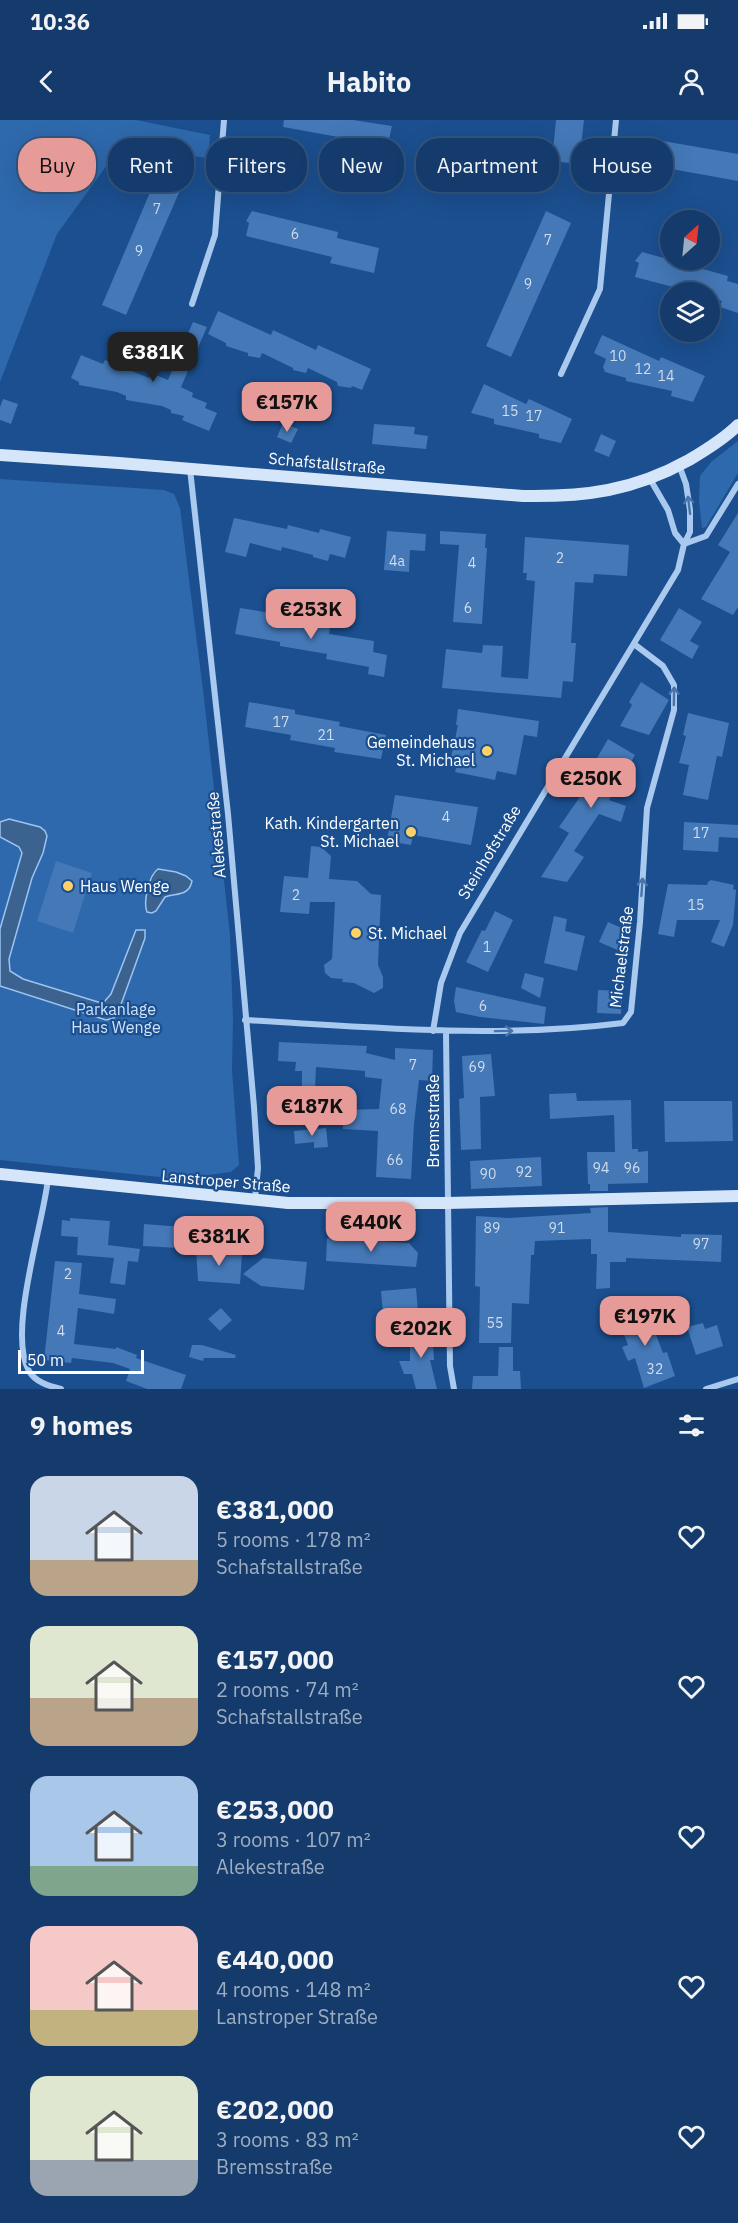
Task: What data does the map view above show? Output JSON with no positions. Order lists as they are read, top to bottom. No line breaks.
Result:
{"streets":{"street":["Schafstallstraße","Alekestraße","Steinhofstraße","Michaelstraße","Bremsstraße","Lanstroper Straße"]},"crossings":[["Schafstallstraße","Alekestraße"],["Alekestraße","Michaelstraße"],["Alekestraße","Lanstroper Straße"],["Steinhofstraße","Michaelstraße"],["Michaelstraße","Bremsstraße"],["Bremsstraße","Lanstroper Straße"]],"parks":["Parkanlage Haus Wenge"],"places":["Gemeindehaus St. Michael","Kath. Kindergarten St. Michael","Haus Wenge","St. Michael"],"house_numbers":["7","6","7","9","9","10","12","14","15","17","2","4a","4","6","17","21","4","17","2","15","1","6","7","69","68","66","94","96","92","90","89","91","97","2","55","4","32"],"scale_bar":"50 m","north":"top right","page":{"status":"10:36","header":"Habito","chip":["Buy","Rent","Filters","New","Apartment","House"],"price":["€381K","€157K","€253K","€250K","€187K","€440K","€381K","€197K","€202K"],"scale":"50 m","heading":"9 homes","list":[{"name":"€381,000","note":"5 rooms · 178 m² · Schafstallstraße"},{"name":"€157,000","note":"2 rooms · 74 m² · Schafstallstraße"},{"name":"€253,000","note":"3 rooms · 107 m² · Alekestraße"},{"name":"€440,000","note":"4 rooms · 148 m² · Lanstroper Straße"},{"name":"€202,000","note":"3 rooms · 83 m² · Bremsstraße"}]}}
